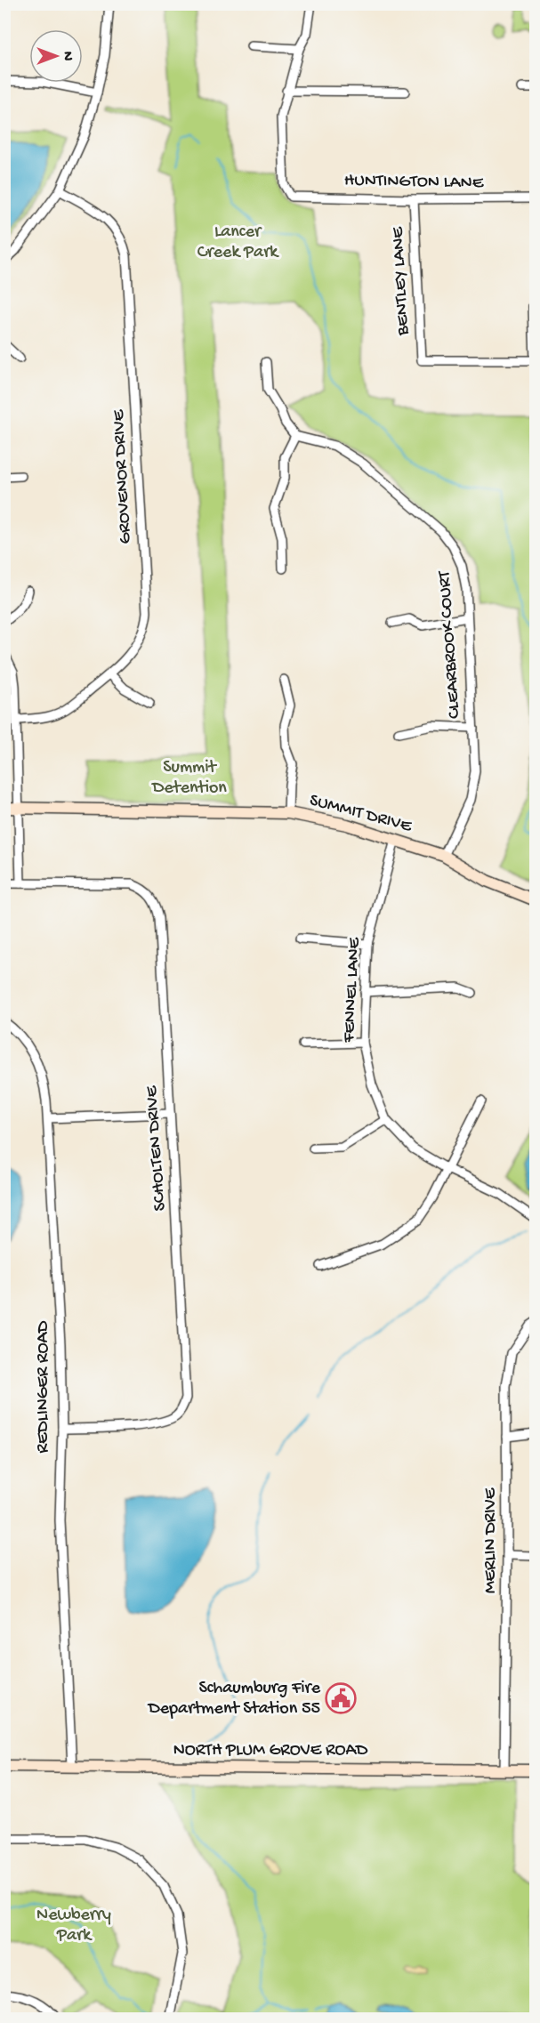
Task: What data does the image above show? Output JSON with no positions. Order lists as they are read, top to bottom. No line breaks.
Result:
{"streets":{"street":["HUNTINGTON LANE","BENTLEY LANE","GROVENOR DRIVE","CLEARBROOK COURT","SUMMIT DRIVE","FENNEL LANE","SCHOLTEN DRIVE","REDLINGER ROAD","MERLIN DRIVE","NORTH PLUM GROVE ROAD"]},"crossings":[["HUNTINGTON LANE","BENTLEY LANE"],["CLEARBROOK COURT","SUMMIT DRIVE"],["SUMMIT DRIVE","FENNEL LANE"],["SCHOLTEN DRIVE","REDLINGER ROAD"],["REDLINGER ROAD","NORTH PLUM GROVE ROAD"],["MERLIN DRIVE","NORTH PLUM GROVE ROAD"]],"parks":["Lancer Creek Park","Summit Detention","Newberry Park"],"places":{"public building":["Schaumburg Fire Department Station 55"]},"north":"right"}
